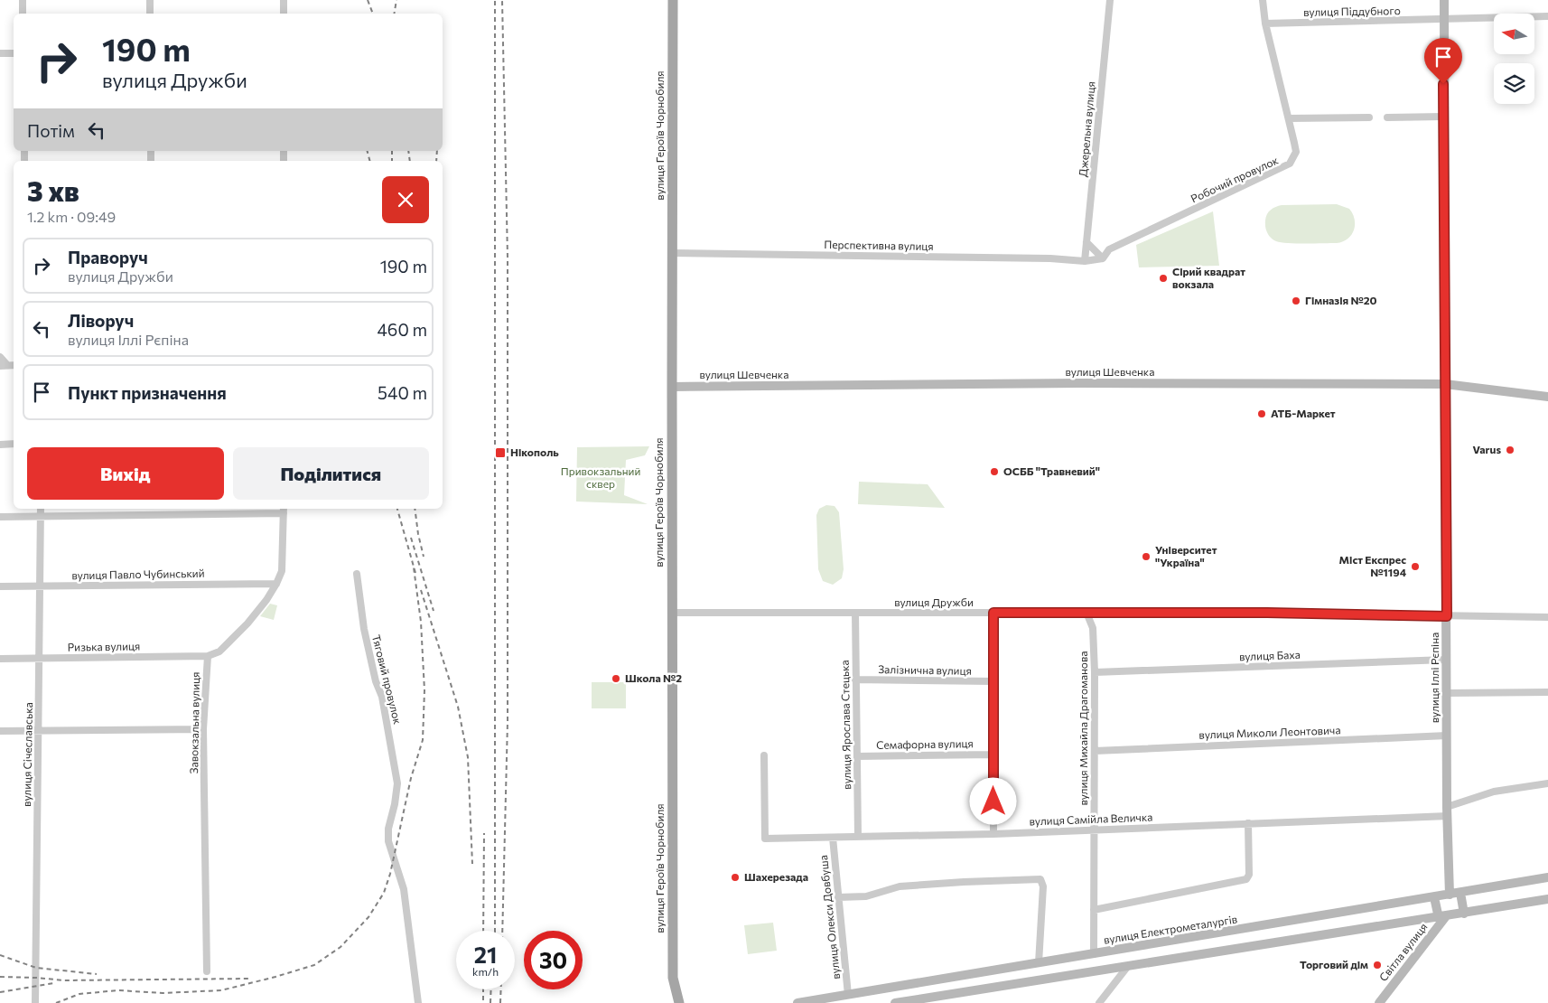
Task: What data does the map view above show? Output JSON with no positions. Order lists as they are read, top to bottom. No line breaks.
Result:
{"streets":{"main road":["вулиця Героїв Чорнобиля"],"street":["вулиця Піддубного","Джерельна вулиця","Робочий провулок","Перспективна вулиця","вулиця Шевченка","вулиця Павло Чубинський","вулиця Дружби","Ризька вулиця","вулиця Баха","Залізнична вулиця","вулиця Іллі Рєпіна","Тяговий провулок","Завокзальна вулиця","вулиця Ярослава Стецька","вулиця Михайла Драгоманова","вулиця Миколи Леонтовича","Семафорна вулиця","вулиця Січеславська","вулиця Самійла Величка","вулиця Олекси Довбуша","вулиця Електрометалургів","Світла вулиця"]},"crossings":[["вулиця Піддубного","Робочий провулок"],["вулиця Піддубного","вулиця Іллі Рєпіна"],["Джерельна вулиця","Перспективна вулиця"],["вулиця Героїв Чорнобиля","Перспективна вулиця"],["вулиця Героїв Чорнобиля","вулиця Шевченка"],["вулиця Героїв Чорнобиля","вулиця Дружби"],["вулиця Шевченка","вулиця Іллі Рєпіна"],["вулиця Павло Чубинський","вулиця Січеславська"],["вулиця Дружби","вулиця Іллі Рєпіна"],["вулиця Дружби","вулиця Ярослава Стецька"],["вулиця Дружби","вулиця Михайла Драгоманова"],["Ризька вулиця","Завокзальна вулиця"],["Ризька вулиця","вулиця Січеславська"],["вулиця Баха","вулиця Іллі Рєпіна"],["вулиця Баха","вулиця Михайла Драгоманова"],["Залізнична вулиця","вулиця Ярослава Стецька"],["вулиця Іллі Рєпіна","вулиця Миколи Леонтовича"],["вулиця Іллі Рєпіна","вулиця Самійла Величка"],["вулиця Іллі Рєпіна","вулиця Електрометалургів"],["вулиця Ярослава Стецька","Семафорна вулиця"],["вулиця Ярослава Стецька","вулиця Самійла Величка"],["вулиця Михайла Драгоманова","вулиця Миколи Леонтовича"],["вулиця Михайла Драгоманова","вулиця Самійла Величка"],["вулиця Михайла Драгоманова","вулиця Електрометалургів"],["вулиця Самійла Величка","вулиця Олекси Довбуша"],["вулиця Олекси Довбуша","вулиця Електрометалургів"]],"parks":["Привокзальний сквер"],"places":{"other":["Сірий квадрат вокзала","Гімназія №20","АТБ-Маркет","Varus","ОСББ \"Травневий\"","Університет \"Україна\"","Міст Експрес №1194","Школа №2","Шахерезада","Торговий дім"],"transit":["Нікополь"]},"north":"left","page":{"turn":["190 m","вулиця Дружби"],"then":"Потім","heading":["3 хв","1.2 km · 09:49"],"list":[{"name":"Праворуч","note":"вулиця Дружби","value":"190 m"},{"name":"Ліворуч","note":"вулиця Іллі Рєпіна","value":"460 m"},{"name":"Пункт призначення","value":"540 m"}],"buttons":["Вихід","Поділитися"],"speed":"21 km/h","limit":"30"}}
